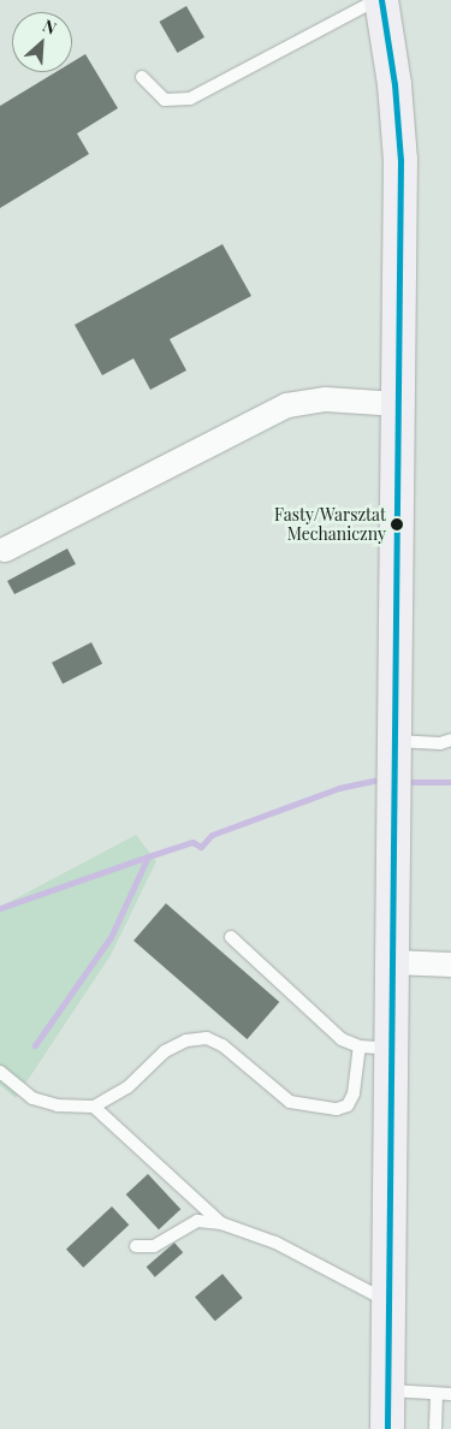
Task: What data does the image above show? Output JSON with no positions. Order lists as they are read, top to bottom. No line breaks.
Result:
{"places":["Fasty/Warsztat Mechaniczny"],"north":"top right"}
